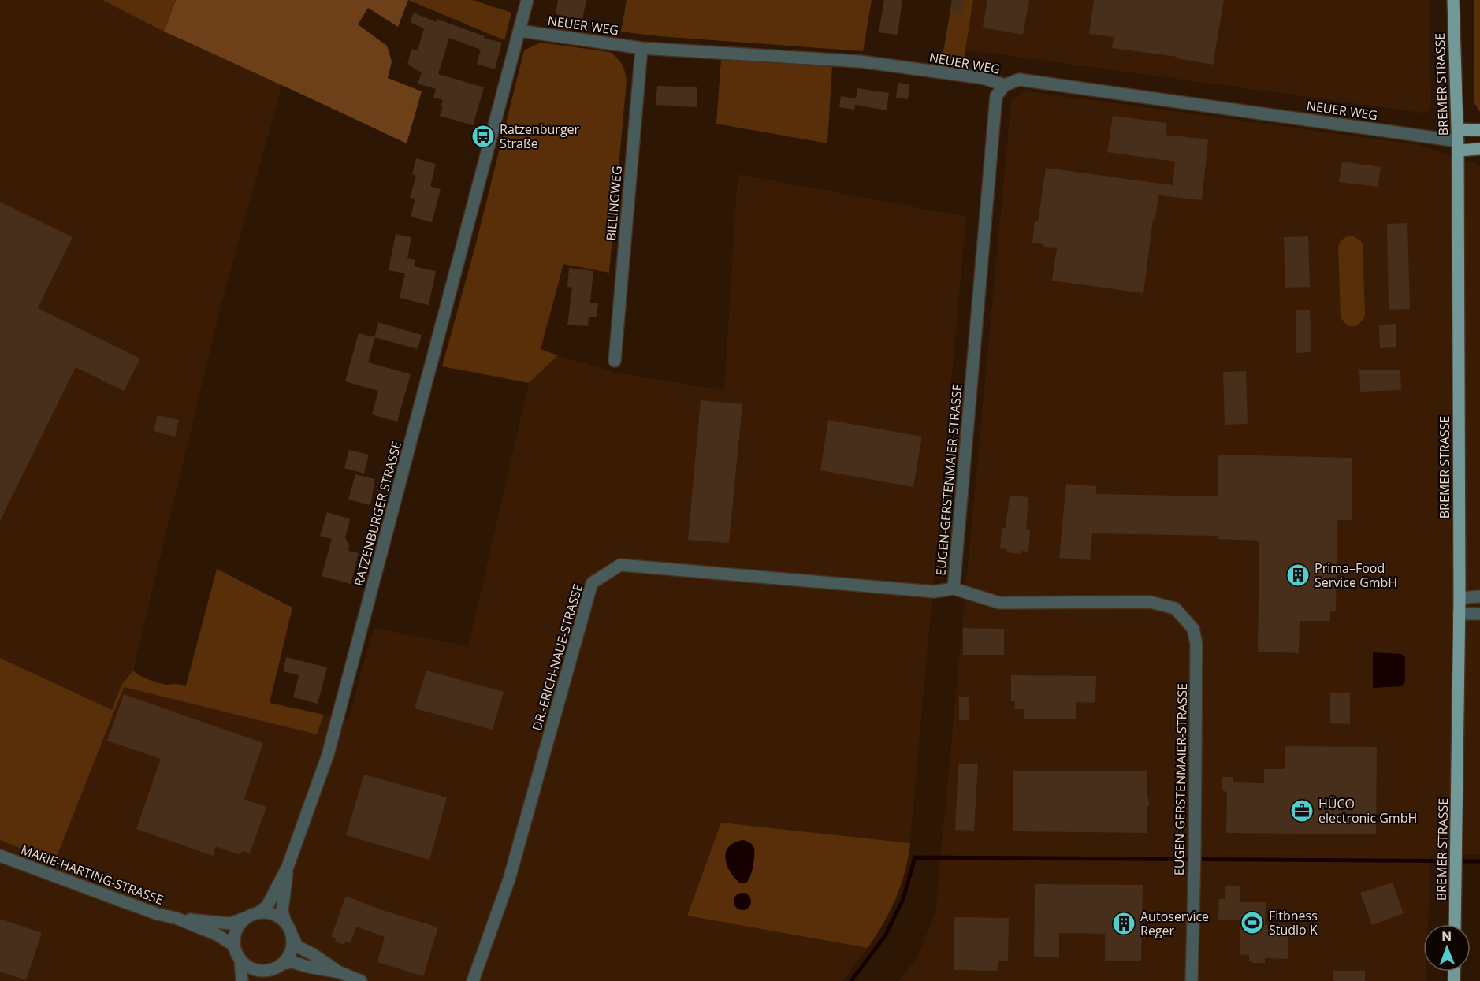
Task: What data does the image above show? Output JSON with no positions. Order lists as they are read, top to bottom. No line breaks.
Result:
{"streets":{"main road":["BREMER STRASSE"],"street":["NEUER WEG","BIELINGWEG","EUGEN-GERSTENMAIER-STRASSE","RATZENBURGER STRASSE","DR.-ERICH-NAUE-STRASSE","MARIE-HARTING-STRASSE"]},"crossings":[["NEUER WEG","BREMER STRASSE"],["NEUER WEG","BIELINGWEG"],["NEUER WEG","EUGEN-GERSTENMAIER-STRASSE"],["NEUER WEG","RATZENBURGER STRASSE"],["EUGEN-GERSTENMAIER-STRASSE","DR.-ERICH-NAUE-STRASSE"]],"places":{"bus stop":["Ratzenburger Straße"],"building":["Prima–Food Service GmbH","Autoservice Reger"],"office":["HÜCO electronic GmbH"],"sports":["Fitbness Studio K"]},"north":"top"}
